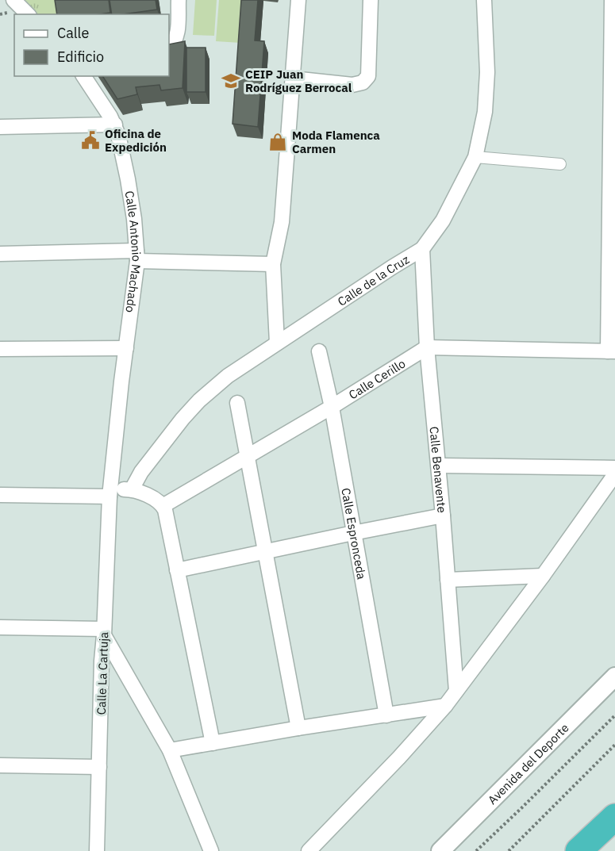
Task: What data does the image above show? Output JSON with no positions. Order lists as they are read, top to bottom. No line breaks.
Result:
{"streets":{"street":["Calle Antonio Machado","Calle de la Cruz","Calle Cerillo","Calle Benavente","Calle Espronceda","Calle La Cartuja","Avenida del Deporte"]},"crossings":[["Calle Antonio Machado","Calle La Cartuja"],["Calle de la Cruz","Calle Benavente"],["Calle Cerillo","Calle Benavente"],["Calle Cerillo","Calle Espronceda"]],"places":{"school or university":["CEIP Juan Rodríguez Berrocal"],"public building":["Oficina de Expedición"],"shop":["Moda Flamenca Carmen"]},"legend":["Calle","Edificio"]}
